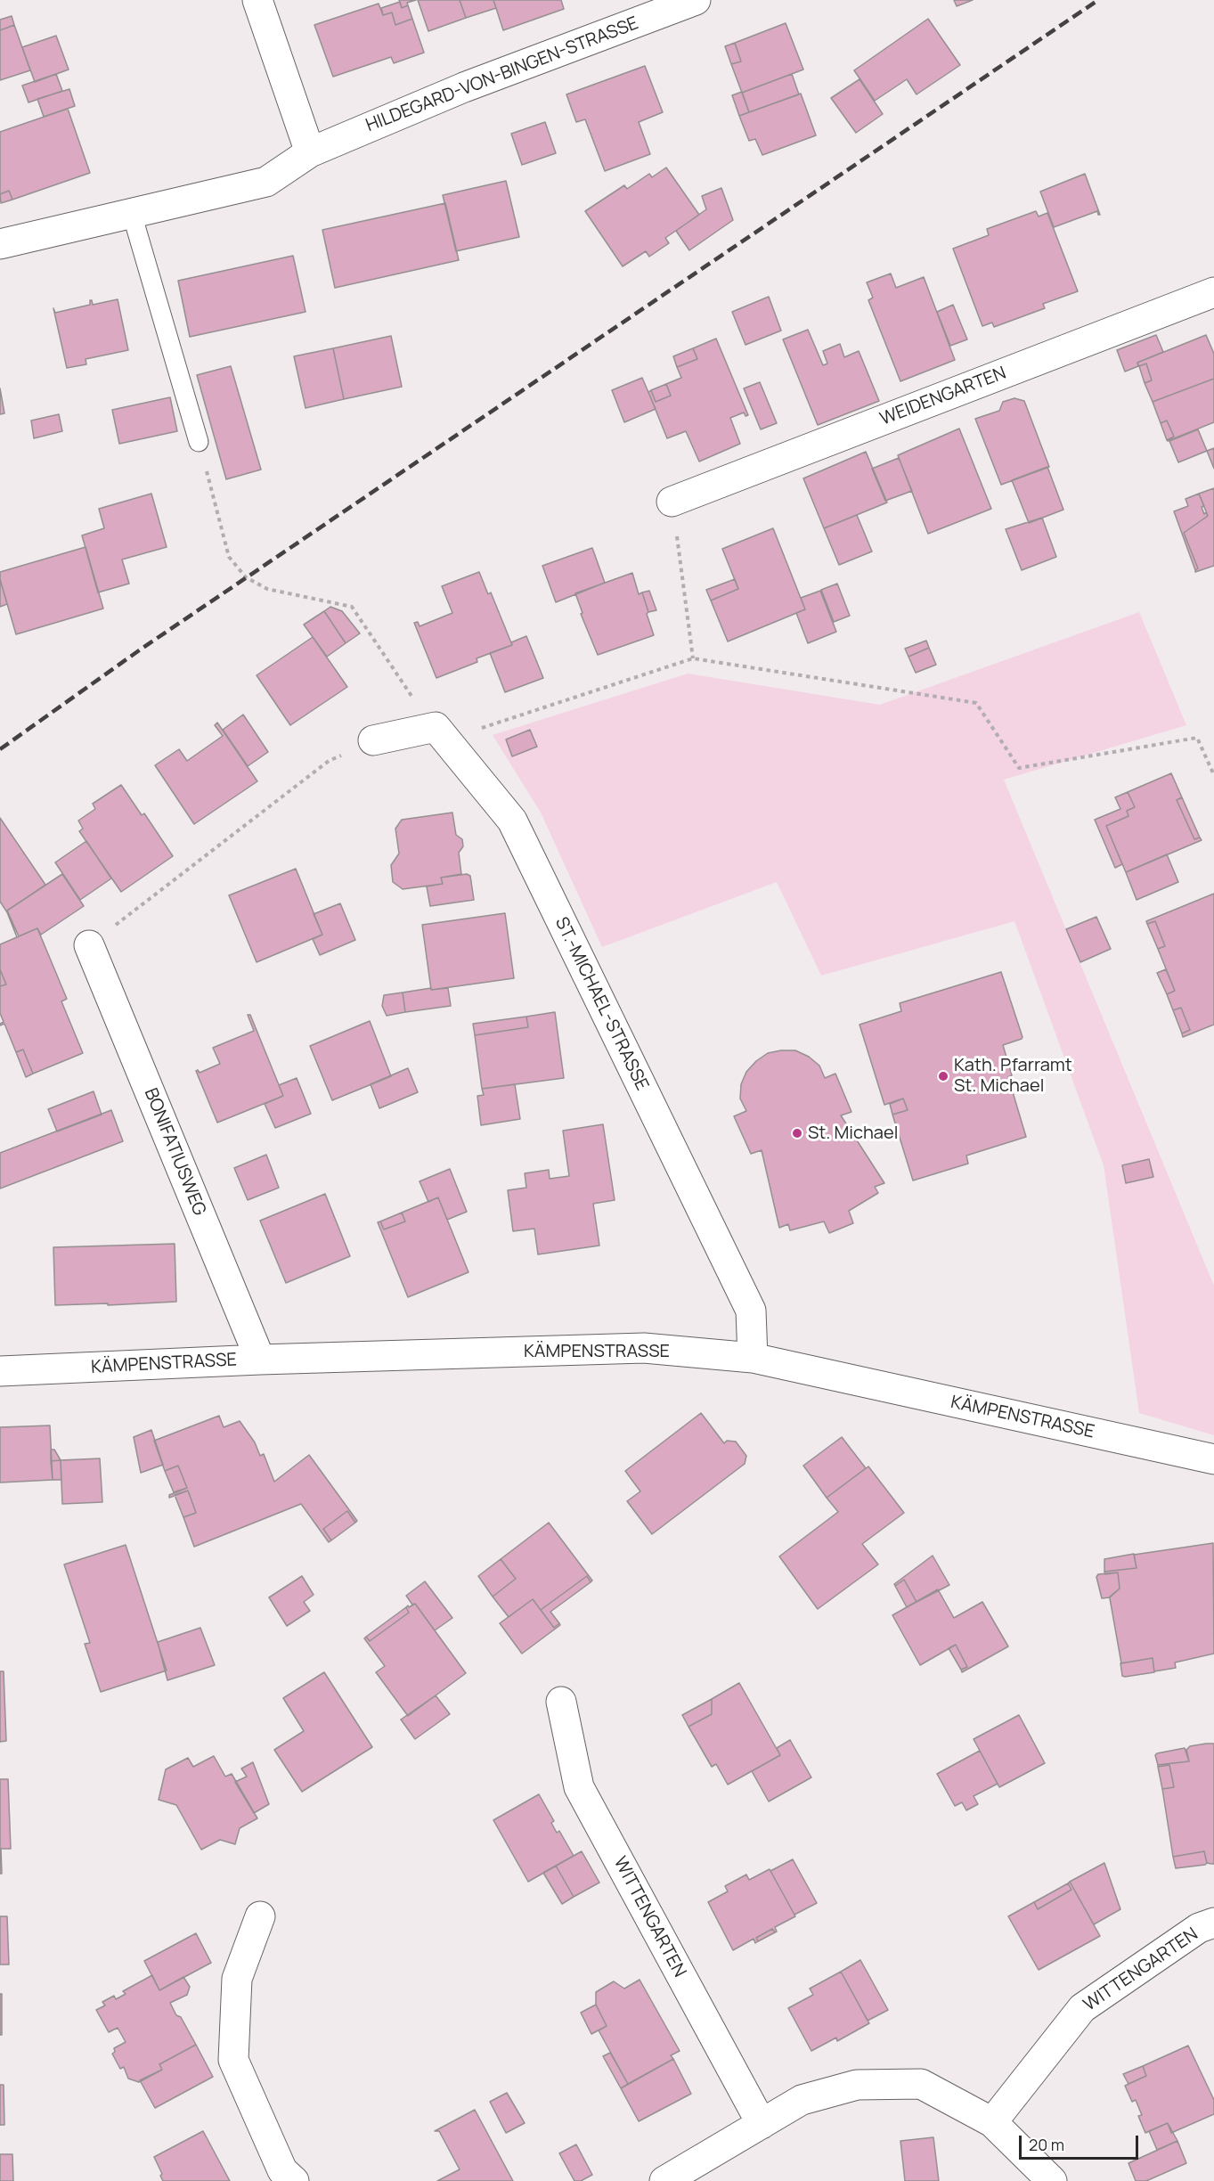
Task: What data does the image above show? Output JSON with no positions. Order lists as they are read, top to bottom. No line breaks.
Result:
{"streets":{"street":["HILDEGARD-VON-BINGEN-STRASSE","WEIDENGARTEN","ST.-MICHAEL-STRASSE","BONIFATIUSWEG","KÄMPENSTRASSE","WITTENGARTEN"]},"crossings":[["ST.-MICHAEL-STRASSE","KÄMPENSTRASSE"],["BONIFATIUSWEG","KÄMPENSTRASSE"]],"places":["Kath. Pfarramt St. Michael","St. Michael"],"scale_bar":"20 m"}
